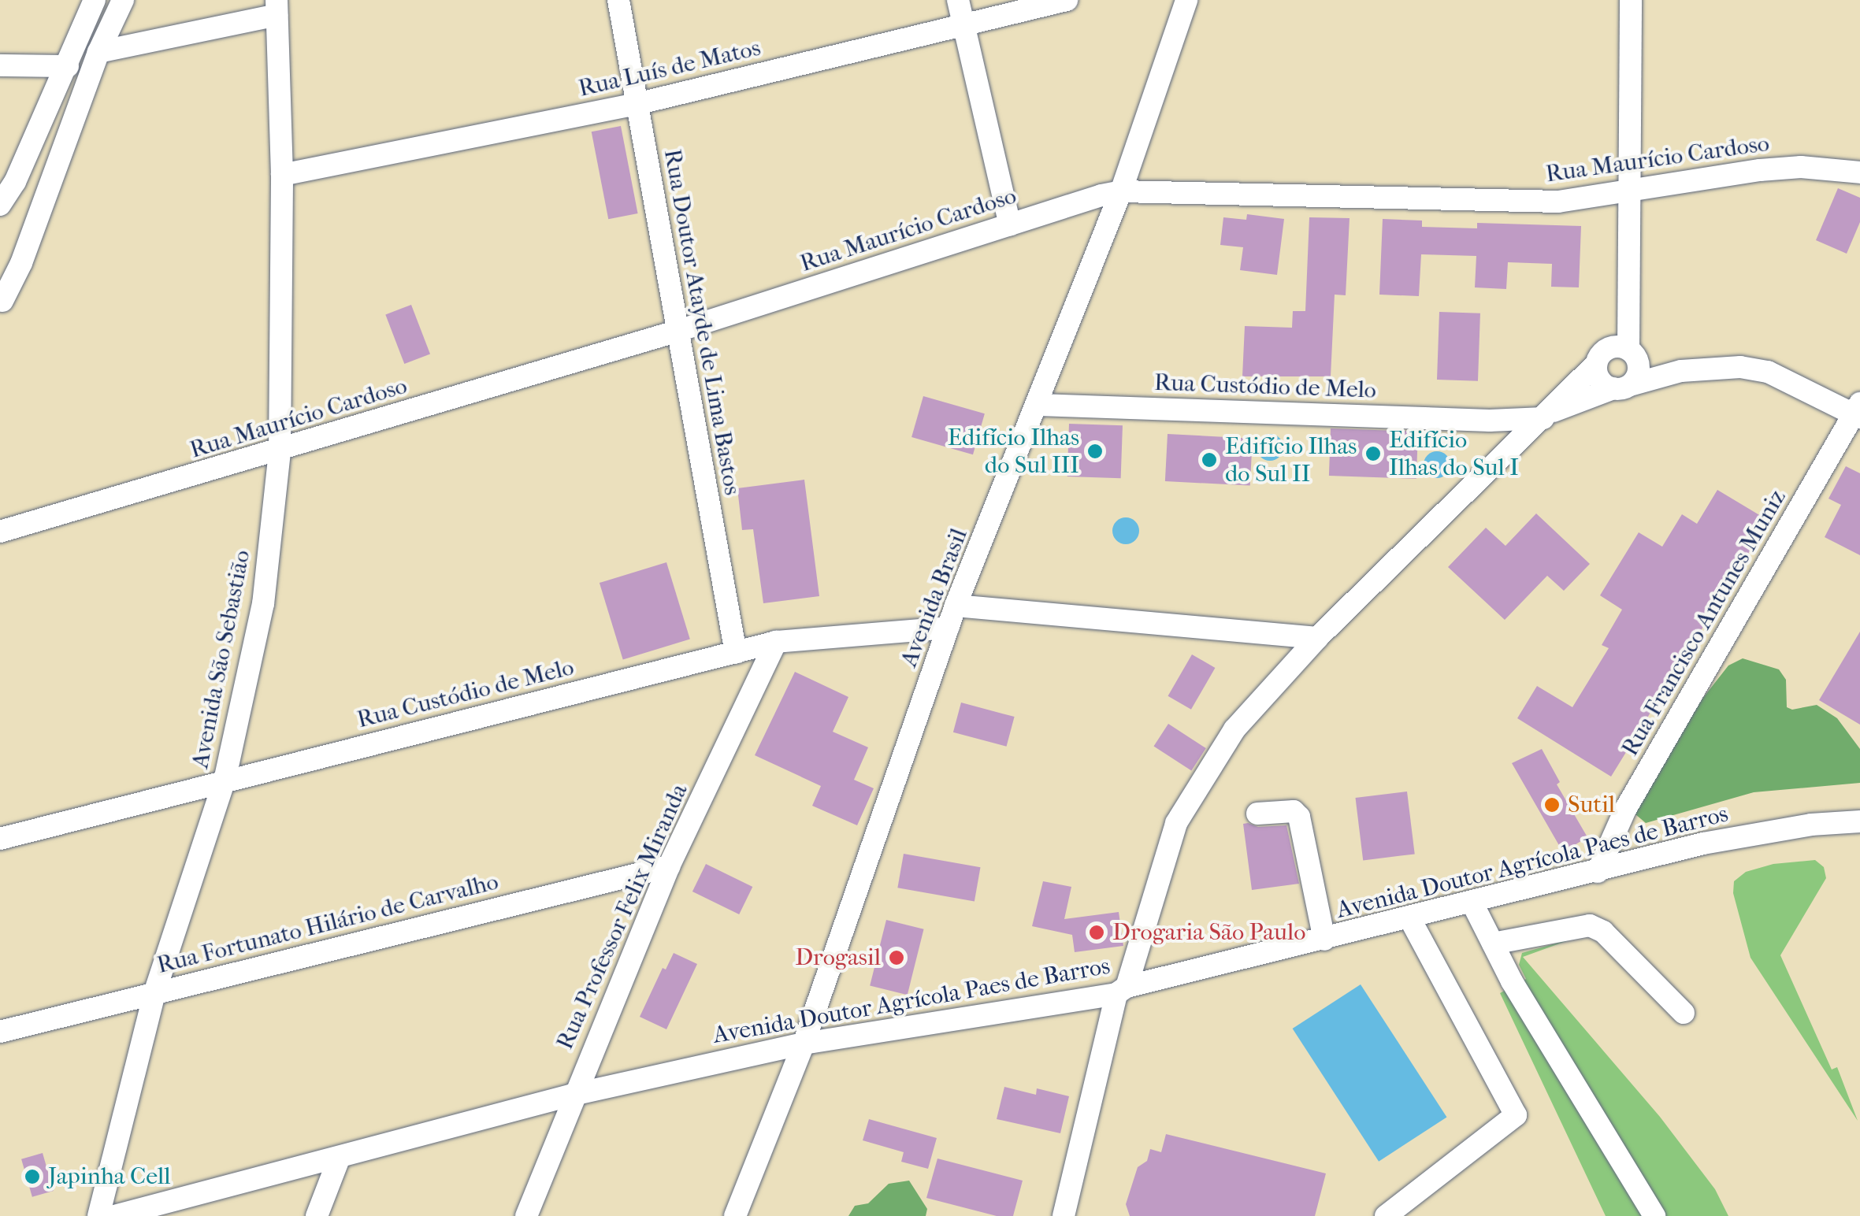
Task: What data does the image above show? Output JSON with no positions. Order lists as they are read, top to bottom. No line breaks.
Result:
{"streets":{"street":["Rua Luís de Matos","Rua Maurício Cardoso","Rua Doutor Atayde de Lima Bastos","Rua Custódio de Melo","Avenida Brasil","Rua Francisco Antunes Muniz","Avenida São Sebastião","Avenida Doutor Agrícola Paes de Barros","Rua Professor Felix Miranda","Rua Fortunato Hilário de Carvalho"]},"crossings":[["Rua Luís de Matos","Rua Doutor Atayde de Lima Bastos"],["Rua Luís de Matos","Avenida São Sebastião"],["Rua Maurício Cardoso","Rua Doutor Atayde de Lima Bastos"],["Rua Maurício Cardoso","Avenida Brasil"],["Rua Maurício Cardoso","Avenida São Sebastião"],["Rua Doutor Atayde de Lima Bastos","Rua Custódio de Melo"],["Rua Custódio de Melo","Avenida Brasil"],["Rua Custódio de Melo","Avenida São Sebastião"],["Rua Custódio de Melo","Rua Professor Felix Miranda"],["Avenida Brasil","Avenida Doutor Agrícola Paes de Barros"],["Rua Francisco Antunes Muniz","Avenida Doutor Agrícola Paes de Barros"],["Avenida São Sebastião","Rua Fortunato Hilário de Carvalho"],["Avenida Doutor Agrícola Paes de Barros","Rua Professor Felix Miranda"],["Rua Professor Felix Miranda","Rua Fortunato Hilário de Carvalho"]],"places":["Edifício Ilhas do Sul III","Edifício Ilhas do Sul I","Edifício Ilhas do Sul II","Sutil","Drogaria São Paulo","Drogasil","Japinha Cell"]}
